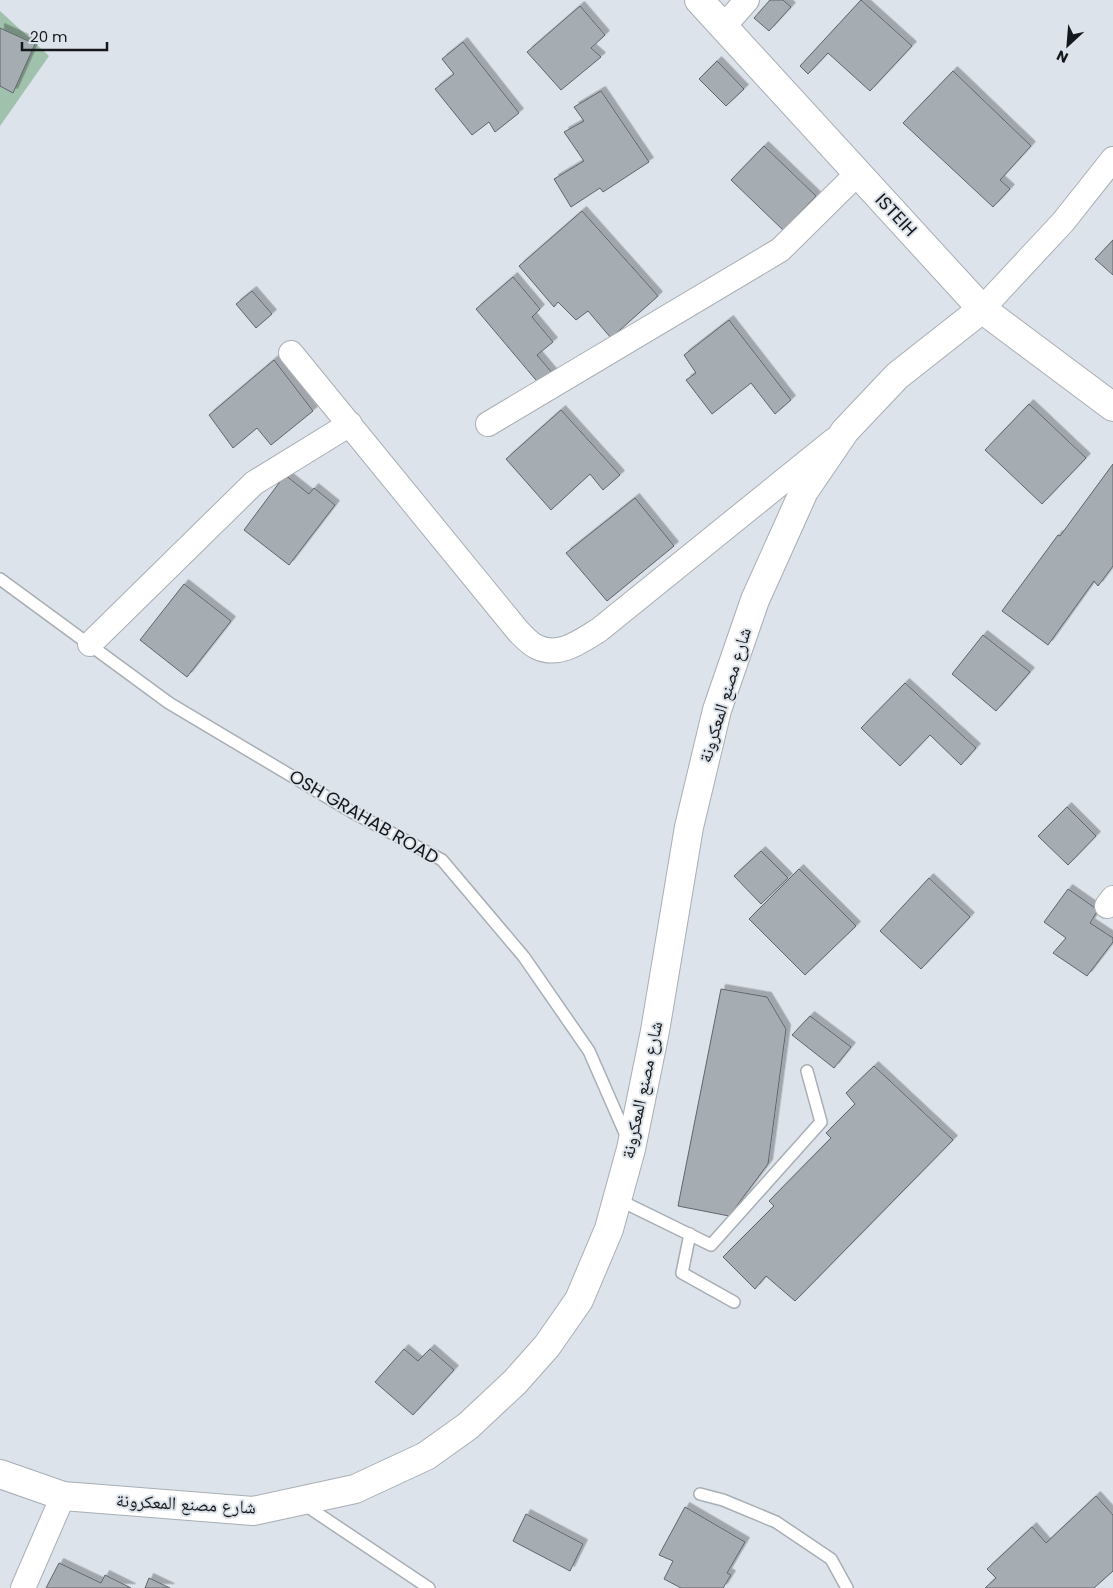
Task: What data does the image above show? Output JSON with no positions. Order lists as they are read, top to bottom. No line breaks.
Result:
{"streets":{"street":["ISTEIH","شارع مصنع المعكرونة"],"lane":["OSH GRAHAB ROAD"]},"crossings":[["ISTEIH","شارع مصنع المعكرونة"],["شارع مصنع المعكرونة","OSH GRAHAB ROAD"]],"scale_bar":"20 m","north":"bottom left"}
